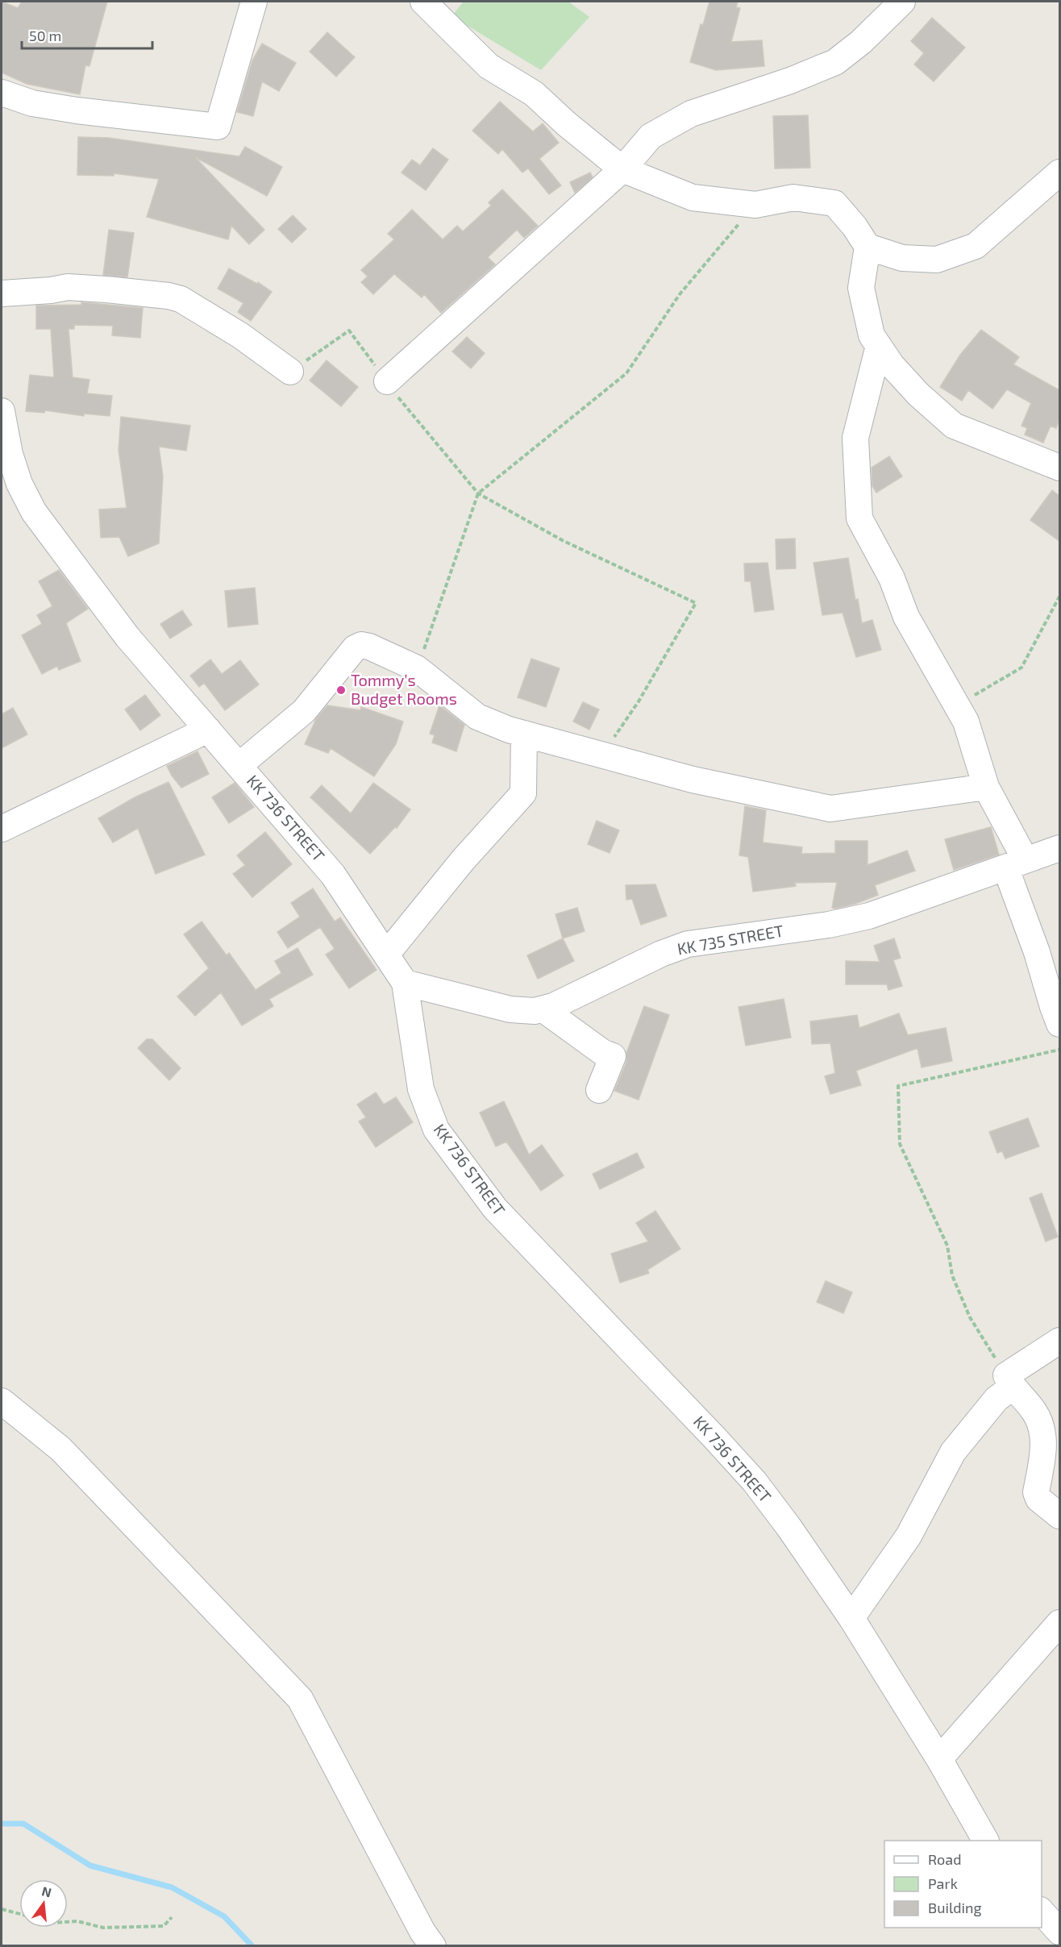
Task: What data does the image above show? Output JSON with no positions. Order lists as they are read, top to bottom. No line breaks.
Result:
{"streets":{"street":["KK 736 STREET","KK 735 STREET"]},"crossings":[["KK 736 STREET","KK 735 STREET"]],"places":["Tommy’s Budget Rooms"],"legend":["Road","Park","Building"],"scale_bar":"50 m","north":"top"}
